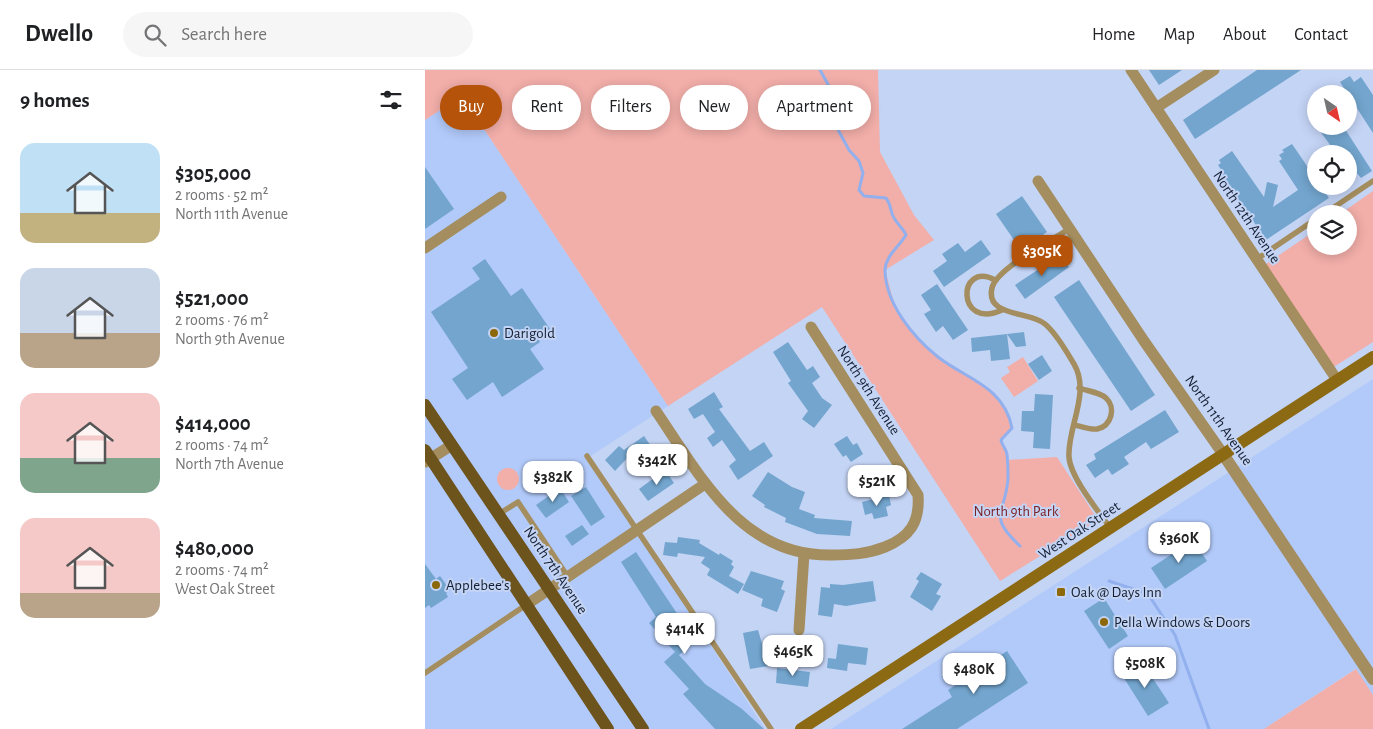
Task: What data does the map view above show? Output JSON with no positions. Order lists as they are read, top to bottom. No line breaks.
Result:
{"streets":{"main road":["West Oak Street","North 7th Avenue"],"street":["North 12th Avenue","North 9th Avenue","North 11th Avenue"]},"crossings":[["North 12th Avenue","West Oak Street"],["North 11th Avenue","West Oak Street"]],"parks":["North 9th Park"],"places":{"other":["Darigold","Applebee's","Pella Windows & Doors"],"transit":["Oak @ Days Inn"]},"north":"bottom right","page":{"header":"Dwello","search":"Search here","nav":["Home","Map","About","Contact"],"heading":"9 homes","chip":["Buy","Rent","Filters","New","Apartment"],"list":[{"name":"$305,000","note":"2 rooms · 52 m² · North 11th Avenue"},{"name":"$521,000","note":"2 rooms · 76 m² · North 9th Avenue"},{"name":"$414,000","note":"2 rooms · 74 m² · North 7th Avenue"},{"name":"$480,000","note":"2 rooms · 74 m² · West Oak Street"}],"price":["$305K","$342K","$382K","$521K","$360K","$414K","$465K","$508K","$480K"]}}
